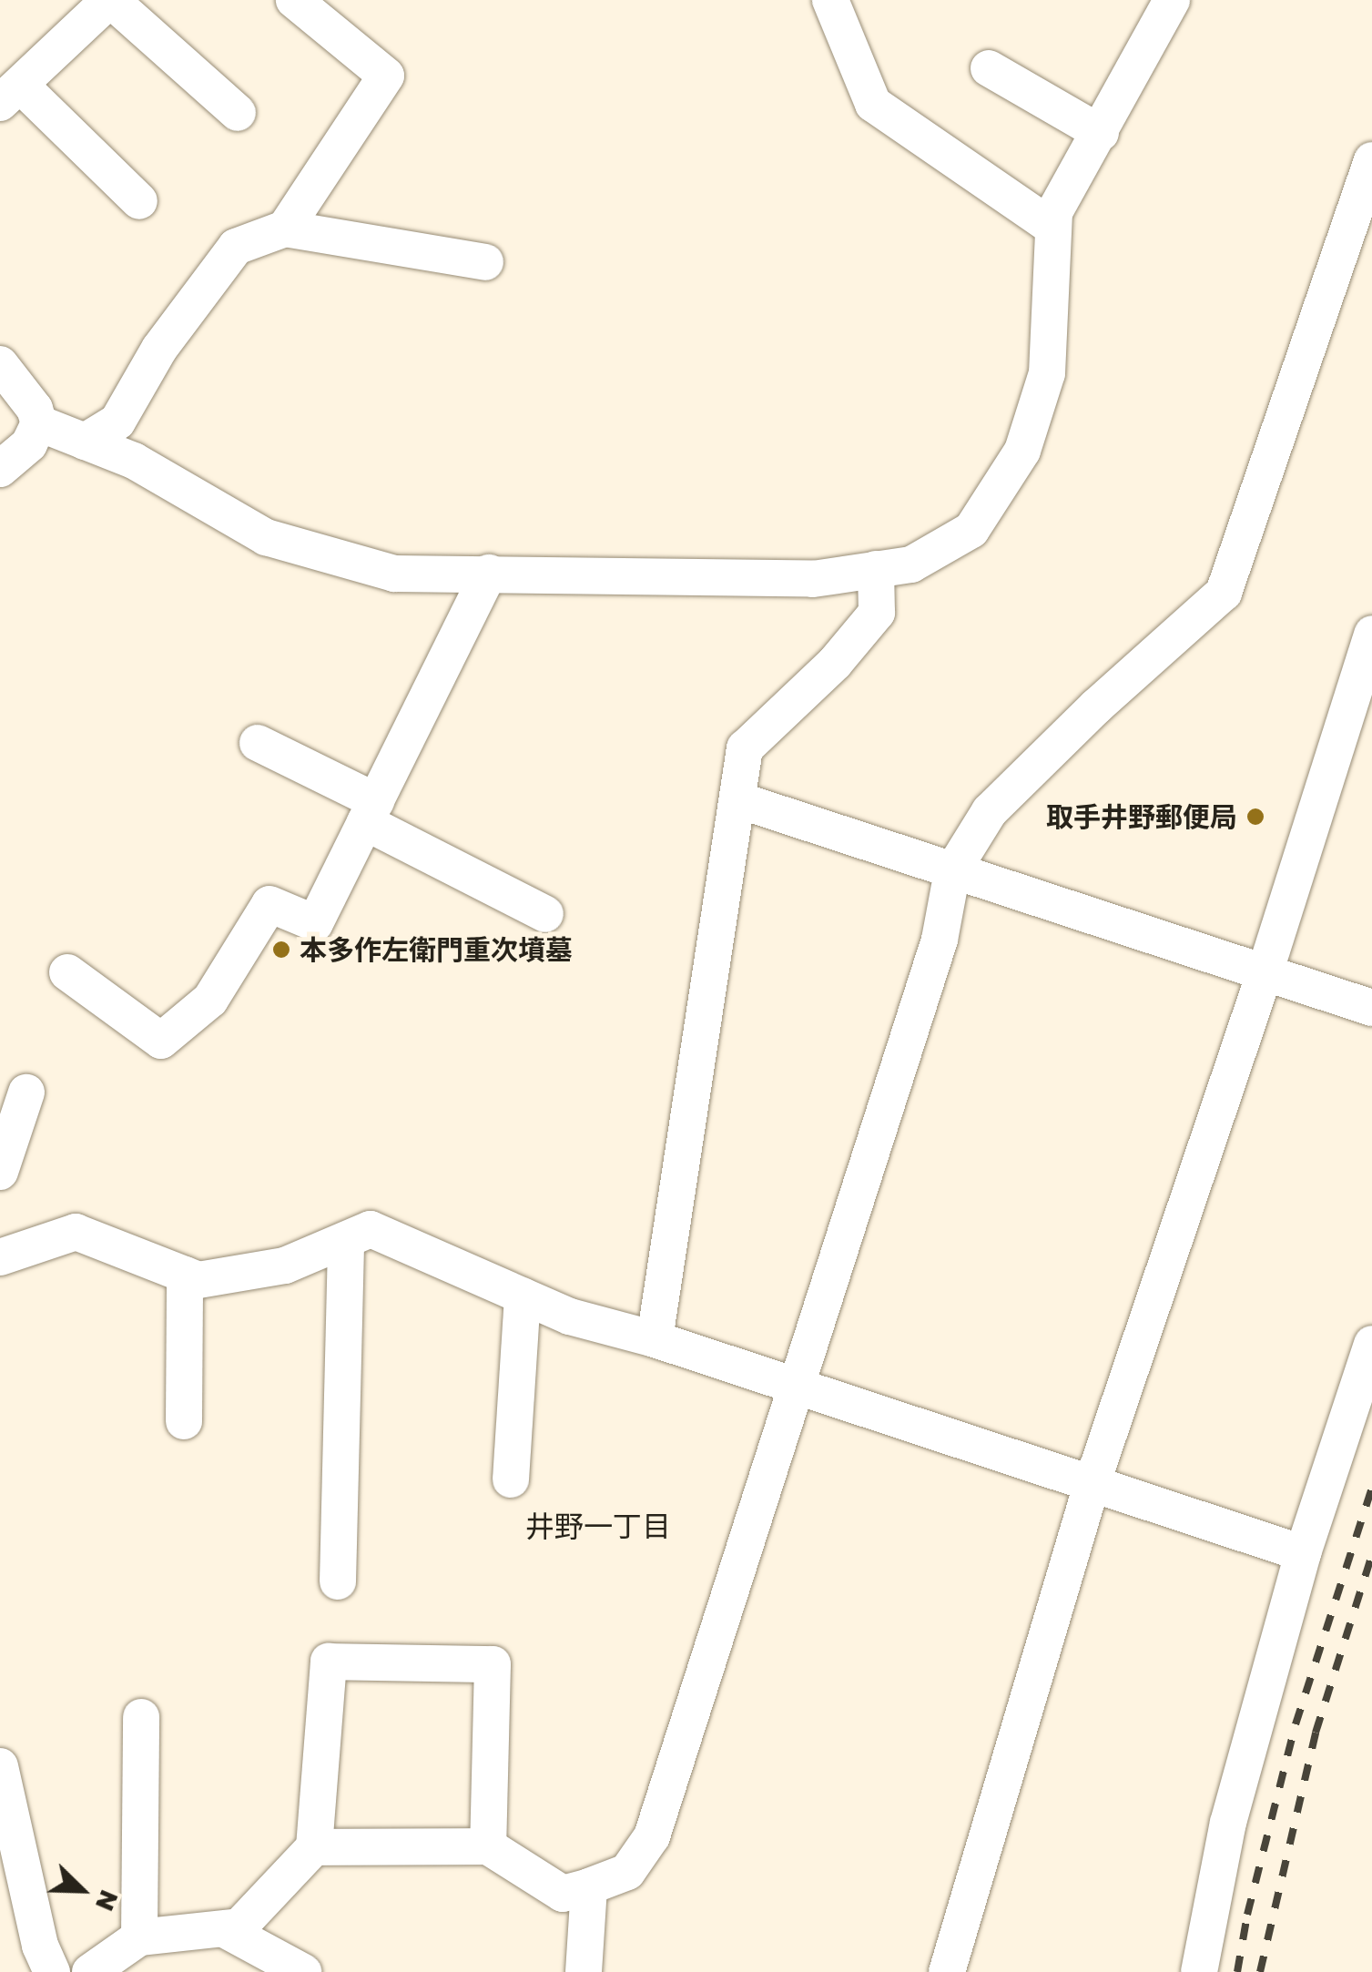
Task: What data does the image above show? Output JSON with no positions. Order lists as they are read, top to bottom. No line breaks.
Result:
{"districts":["井野一丁目"],"places":["取手井野郵便局","本多作左衛門重次墳墓"],"north":"bottom right"}
